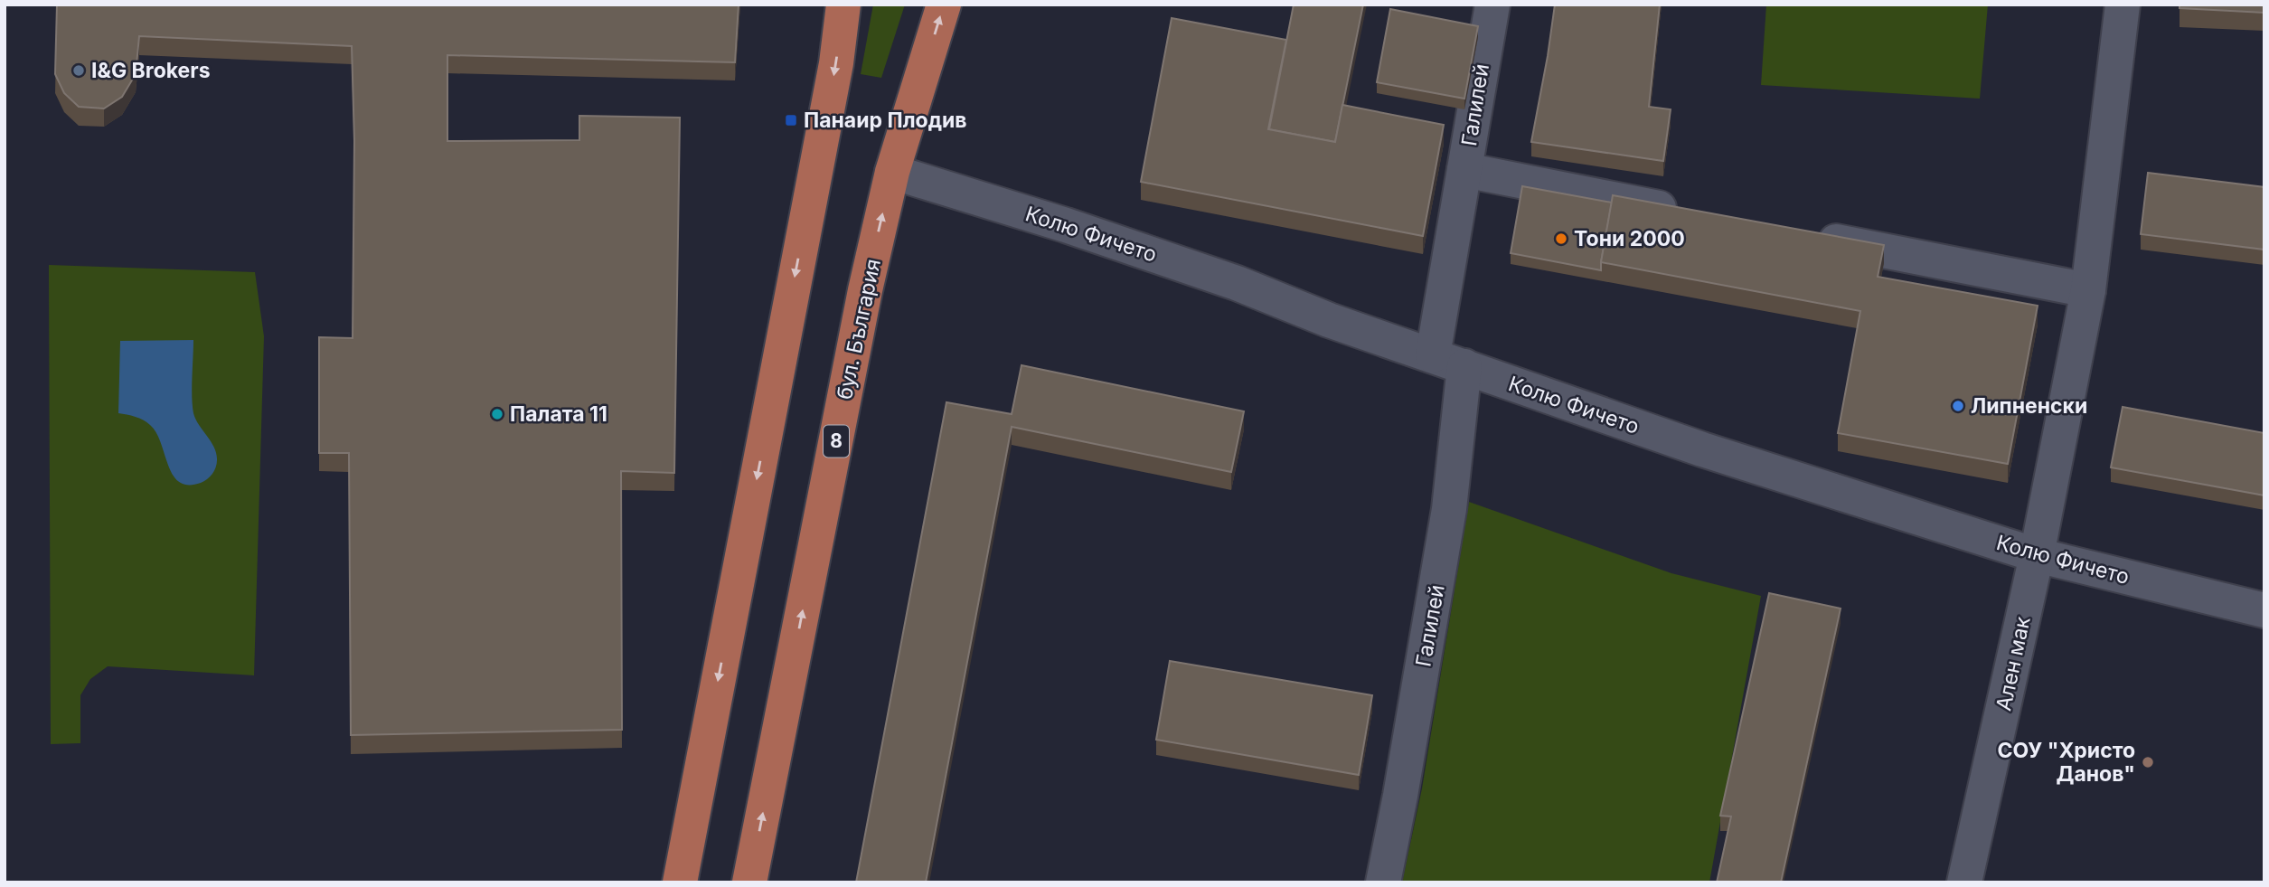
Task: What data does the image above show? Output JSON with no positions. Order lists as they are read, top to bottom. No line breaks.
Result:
{"streets":{"main road":["бул. България","8"],"street":["Галилей","Колю Фичето","Ален мак"]},"crossings":[["Галилей","Колю Фичето"],["Колю Фичето","бул. България"],["Колю Фичето","Ален мак"]],"places":{"other":["I&G Brokers","Тони 2000","Липненски","Палата 11","СОУ \"Христо Данов\""],"transit":["Панаир Плодив"]}}
